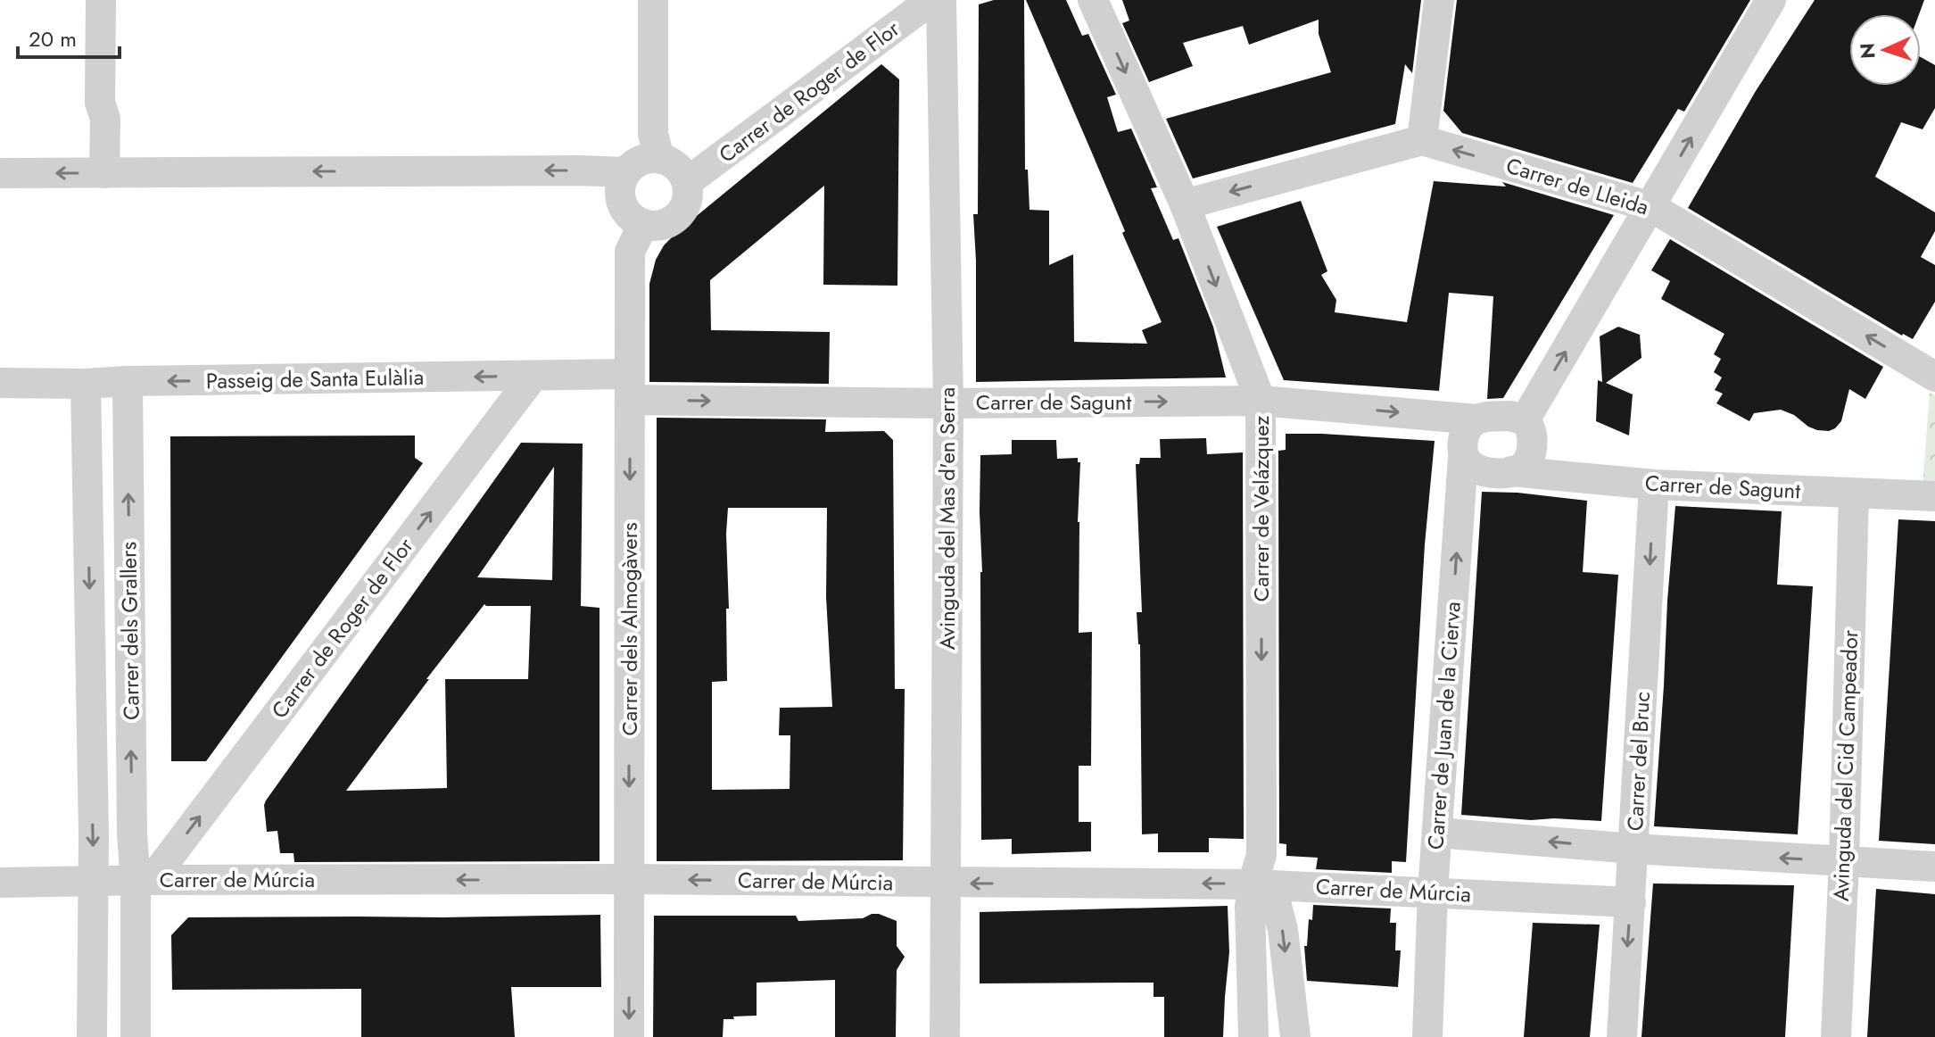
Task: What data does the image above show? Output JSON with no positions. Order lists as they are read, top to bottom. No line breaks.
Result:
{"streets":{"street":["Carrer de Roger de Flor","Carrer de Lleida","Passeig de Santa Eulàlia","Carrer de Sagunt","Carrer de Velázquez","Avinguda del Mas d'en Serra","Carrer dels Almogàvers","Carrer dels Grallers","Carrer de Juan de la Cierva","Carrer del Bruc","Avinguda del Cid Campeador","Carrer de Múrcia"]},"crossings":[["Carrer de Roger de Flor","Passeig de Santa Eulàlia"],["Carrer de Roger de Flor","Carrer dels Almogàvers"],["Carrer de Roger de Flor","Carrer dels Grallers"],["Carrer de Roger de Flor","Carrer de Múrcia"],["Passeig de Santa Eulàlia","Carrer de Sagunt"],["Passeig de Santa Eulàlia","Carrer dels Almogàvers"],["Passeig de Santa Eulàlia","Carrer dels Grallers"],["Carrer de Sagunt","Carrer de Velázquez"],["Carrer de Sagunt","Avinguda del Mas d'en Serra"],["Carrer de Sagunt","Carrer dels Almogàvers"],["Carrer de Sagunt","Carrer de Juan de la Cierva"],["Carrer de Sagunt","Carrer del Bruc"],["Carrer de Sagunt","Avinguda del Cid Campeador"],["Carrer de Velázquez","Carrer de Múrcia"],["Avinguda del Mas d'en Serra","Carrer de Múrcia"],["Carrer dels Almogàvers","Carrer de Múrcia"],["Carrer dels Grallers","Carrer de Múrcia"],["Carrer de Juan de la Cierva","Carrer de Múrcia"],["Carrer del Bruc","Carrer de Múrcia"]],"one_way":["Carrer de Roger de Flor","Carrer de Lleida","Carrer de Sagunt","Carrer de Velázquez","Carrer dels Almogàvers","Carrer de Juan de la Cierva","Carrer del Bruc","Carrer de Múrcia"],"scale_bar":"20 m","north":"left"}
